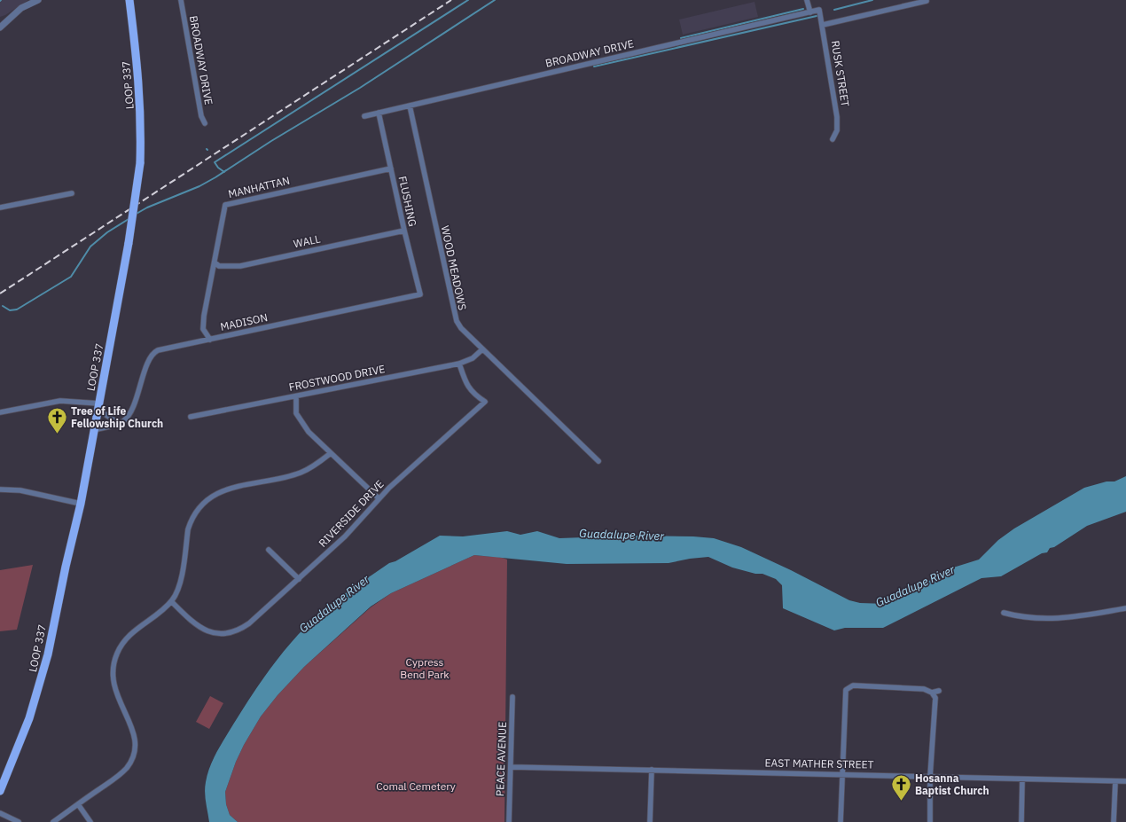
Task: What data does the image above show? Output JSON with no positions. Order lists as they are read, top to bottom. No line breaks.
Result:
{"streets":{"main road":["LOOP 337"],"street":["BROADWAY DRIVE","RUSK STREET","MANHATTAN","FLUSHING","WALL","WOOD MEADOWS","MADISON","FROSTWOOD DRIVE","RIVERSIDE DRIVE","PEACE AVENUE","EAST MATHER STREET"]},"crossings":[["BROADWAY DRIVE","RUSK STREET"],["BROADWAY DRIVE","FLUSHING"],["BROADWAY DRIVE","WOOD MEADOWS"],["LOOP 337","MADISON"],["MANHATTAN","FLUSHING"],["MANHATTAN","WALL"],["MANHATTAN","MADISON"],["FLUSHING","WALL"],["FLUSHING","MADISON"],["WOOD MEADOWS","FROSTWOOD DRIVE"],["FROSTWOOD DRIVE","RIVERSIDE DRIVE"],["PEACE AVENUE","EAST MATHER STREET"]],"water":["Guadalupe River"],"parks":["Cypress Bend Park","Comal Cemetery"],"places":{"church":["Tree of Life Fellowship Church","Hosanna Baptist Church"]}}
